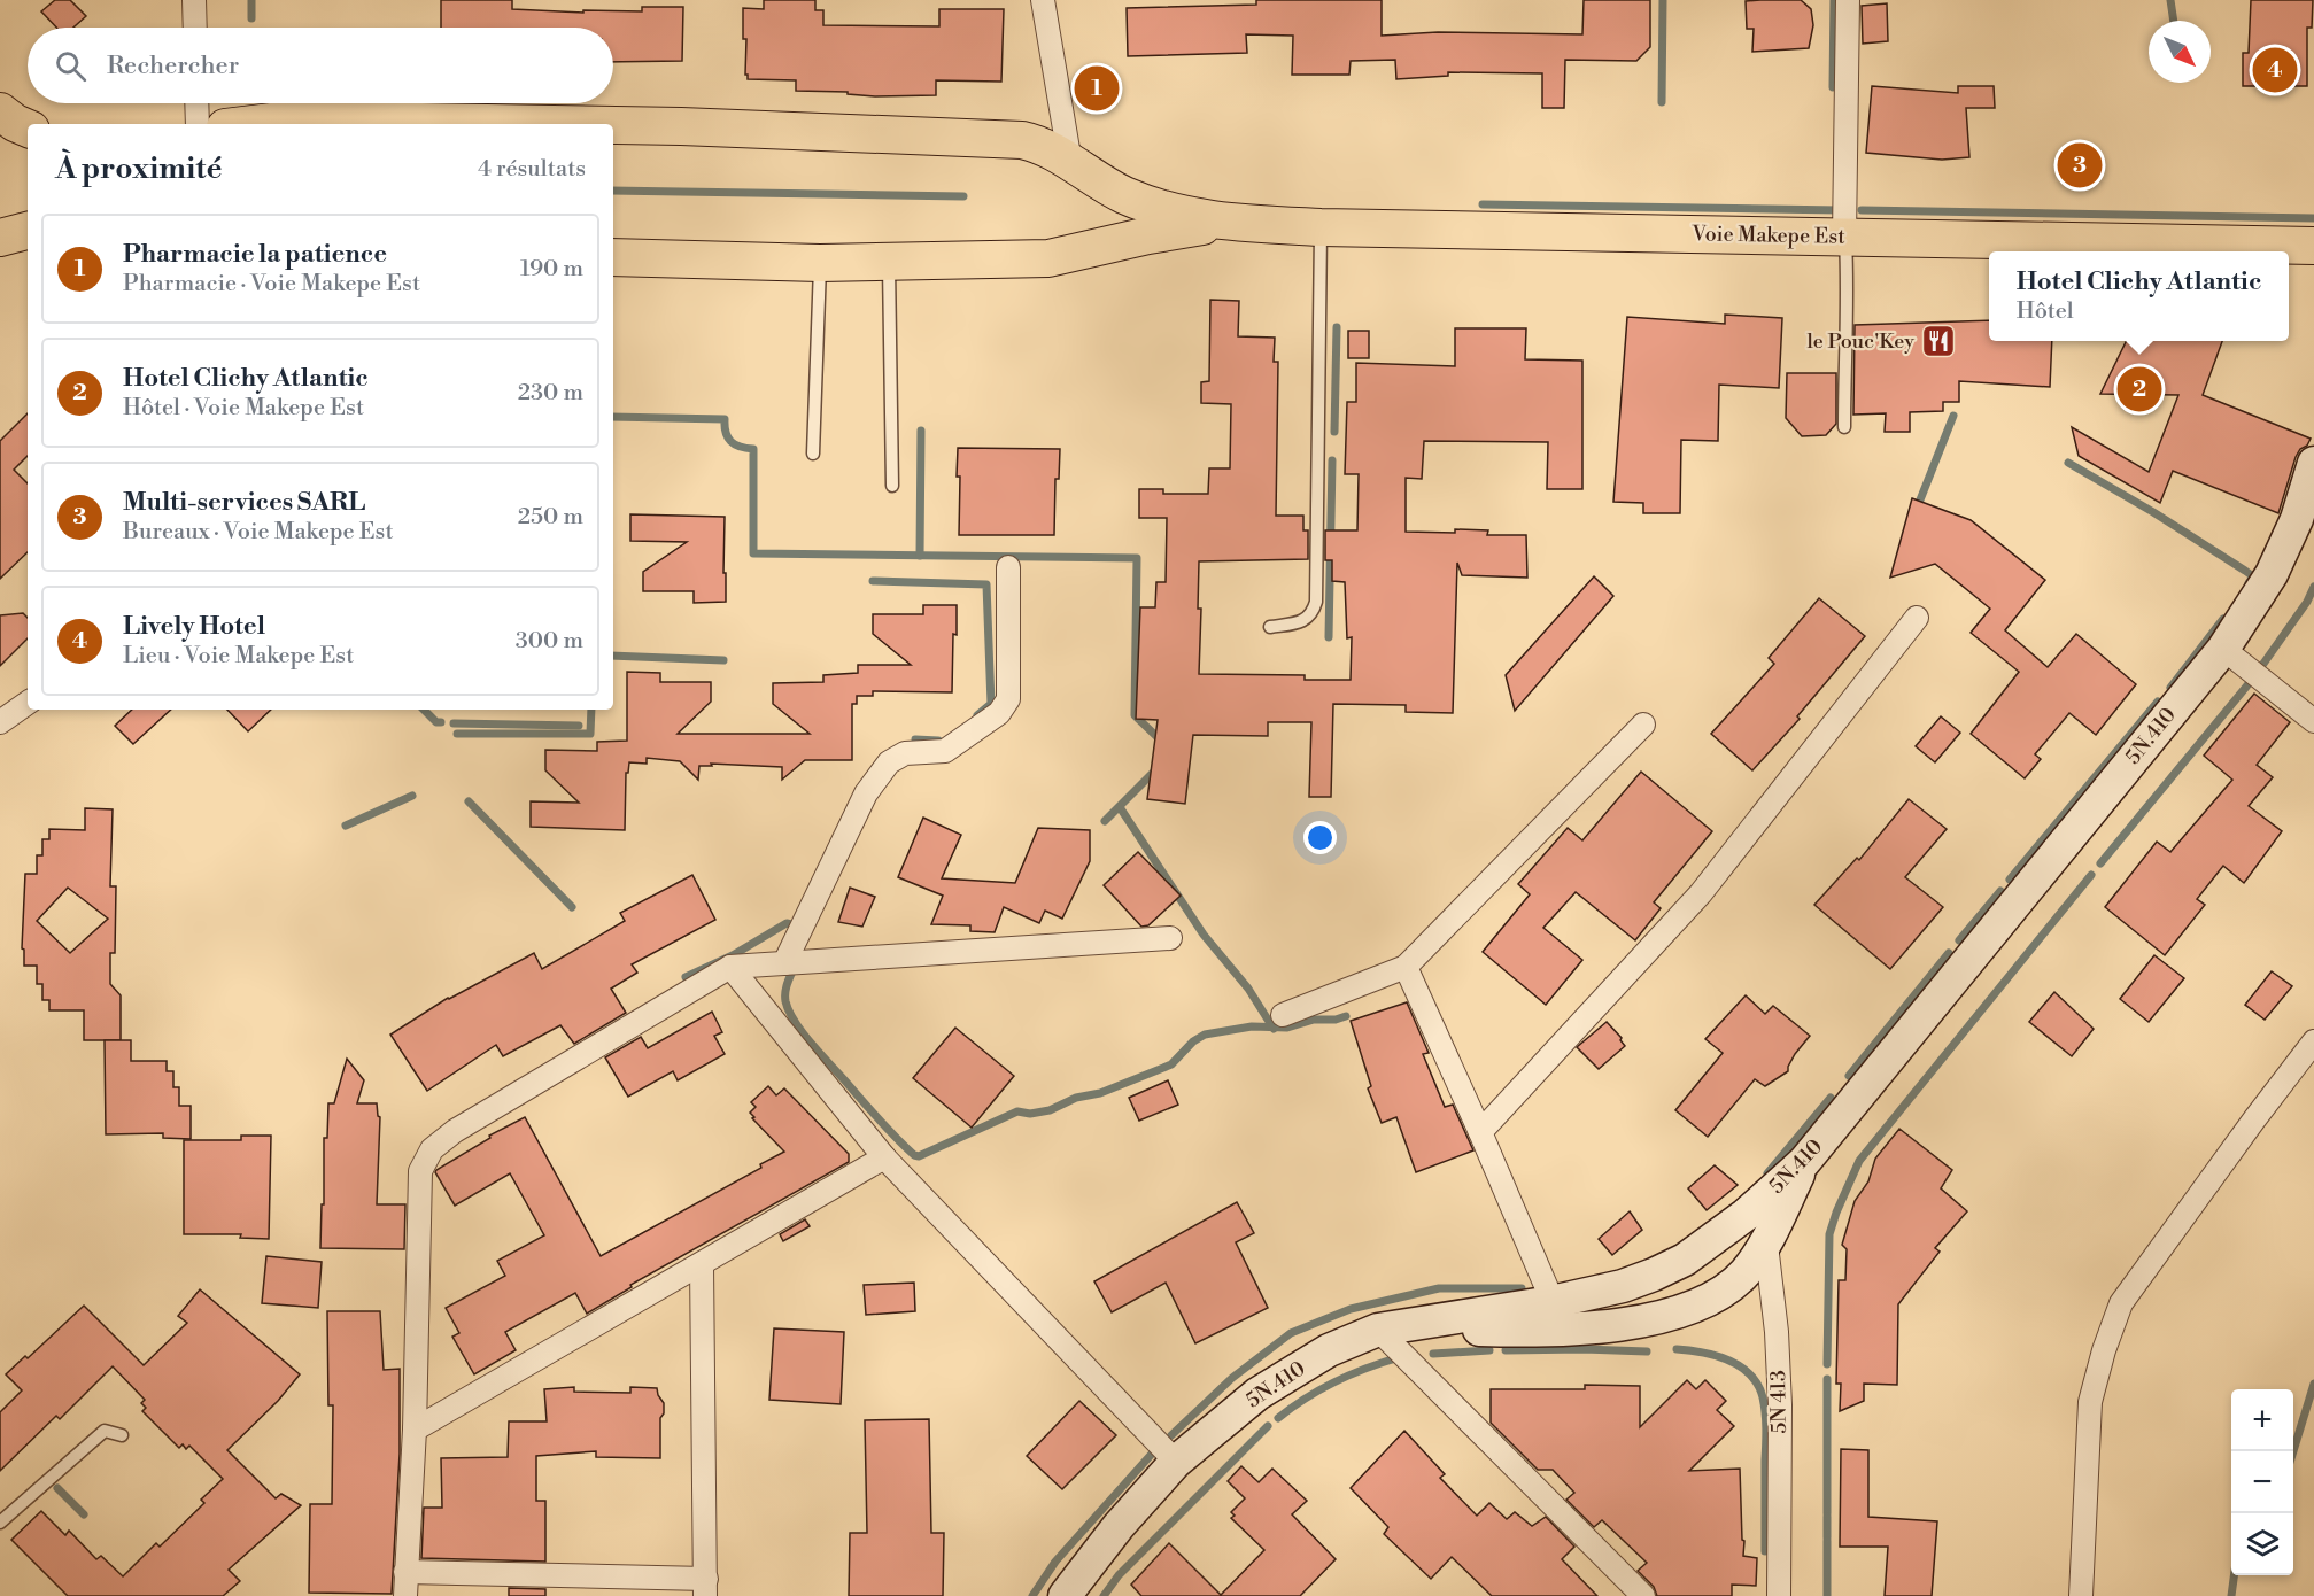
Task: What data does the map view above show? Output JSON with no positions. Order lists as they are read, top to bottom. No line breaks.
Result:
{"streets":{"main road":["Voie Makepe Est"],"street":["5N.410","5N 413"]},"crossings":[["5N.410","5N 413"]],"places":{"restaurant":["le Pouc'Key"]},"north":"bottom right","page":{"search":"Rechercher","pins":["4","1","3","2"],"heading":["À proximité","4 résultats"],"list":[{"mark":"1","name":"Pharmacie la patience","note":"Pharmacie · Voie Makepe Est","value":"190 m"},{"mark":"2","name":"Hotel Clichy Atlantic","note":"Hôtel · Voie Makepe Est","value":"230 m"},{"mark":"3","name":"Multi-services SARL","note":"Bureaux · Voie Makepe Est","value":"250 m"},{"mark":"4","name":"Lively Hotel","note":"Lieu · Voie Makepe Est","value":"300 m"}],"popup":["Hotel Clichy Atlantic","Hôtel"],"map_buttons":["+","−"]}}
